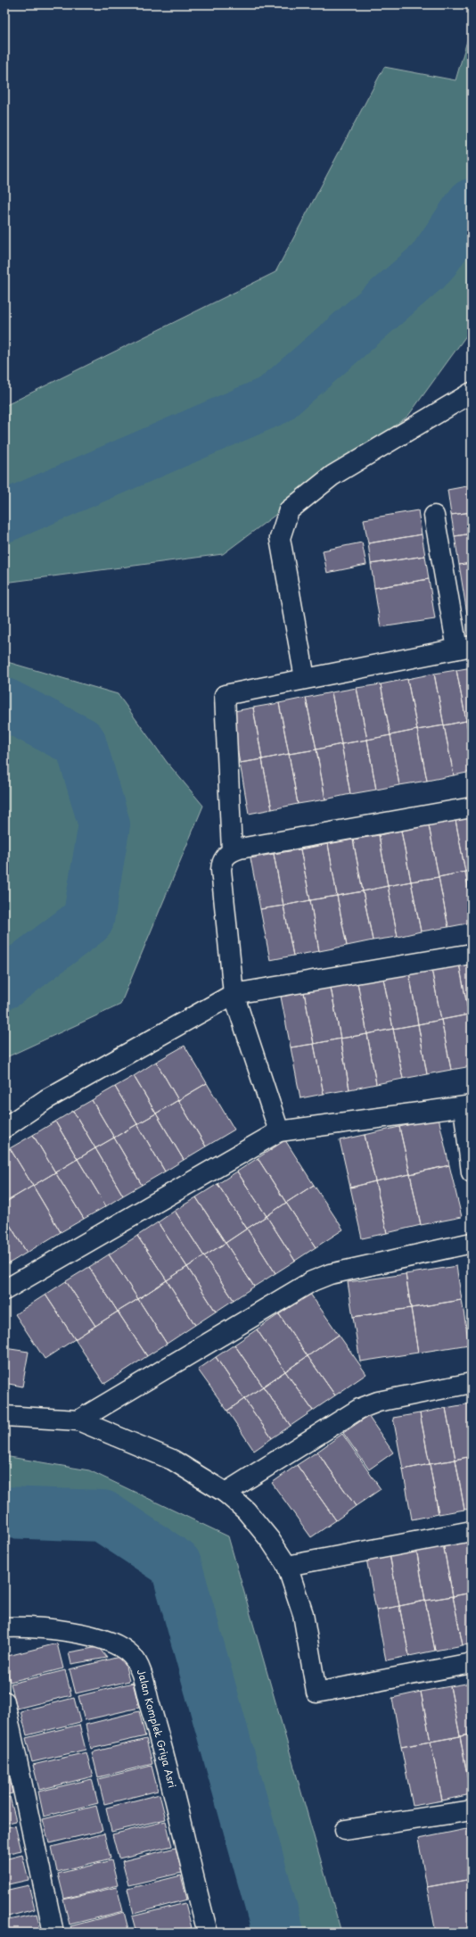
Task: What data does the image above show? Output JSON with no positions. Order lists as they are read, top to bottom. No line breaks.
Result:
{"streets":{"street":["Jalan Komplek Griya Asri"]}}
